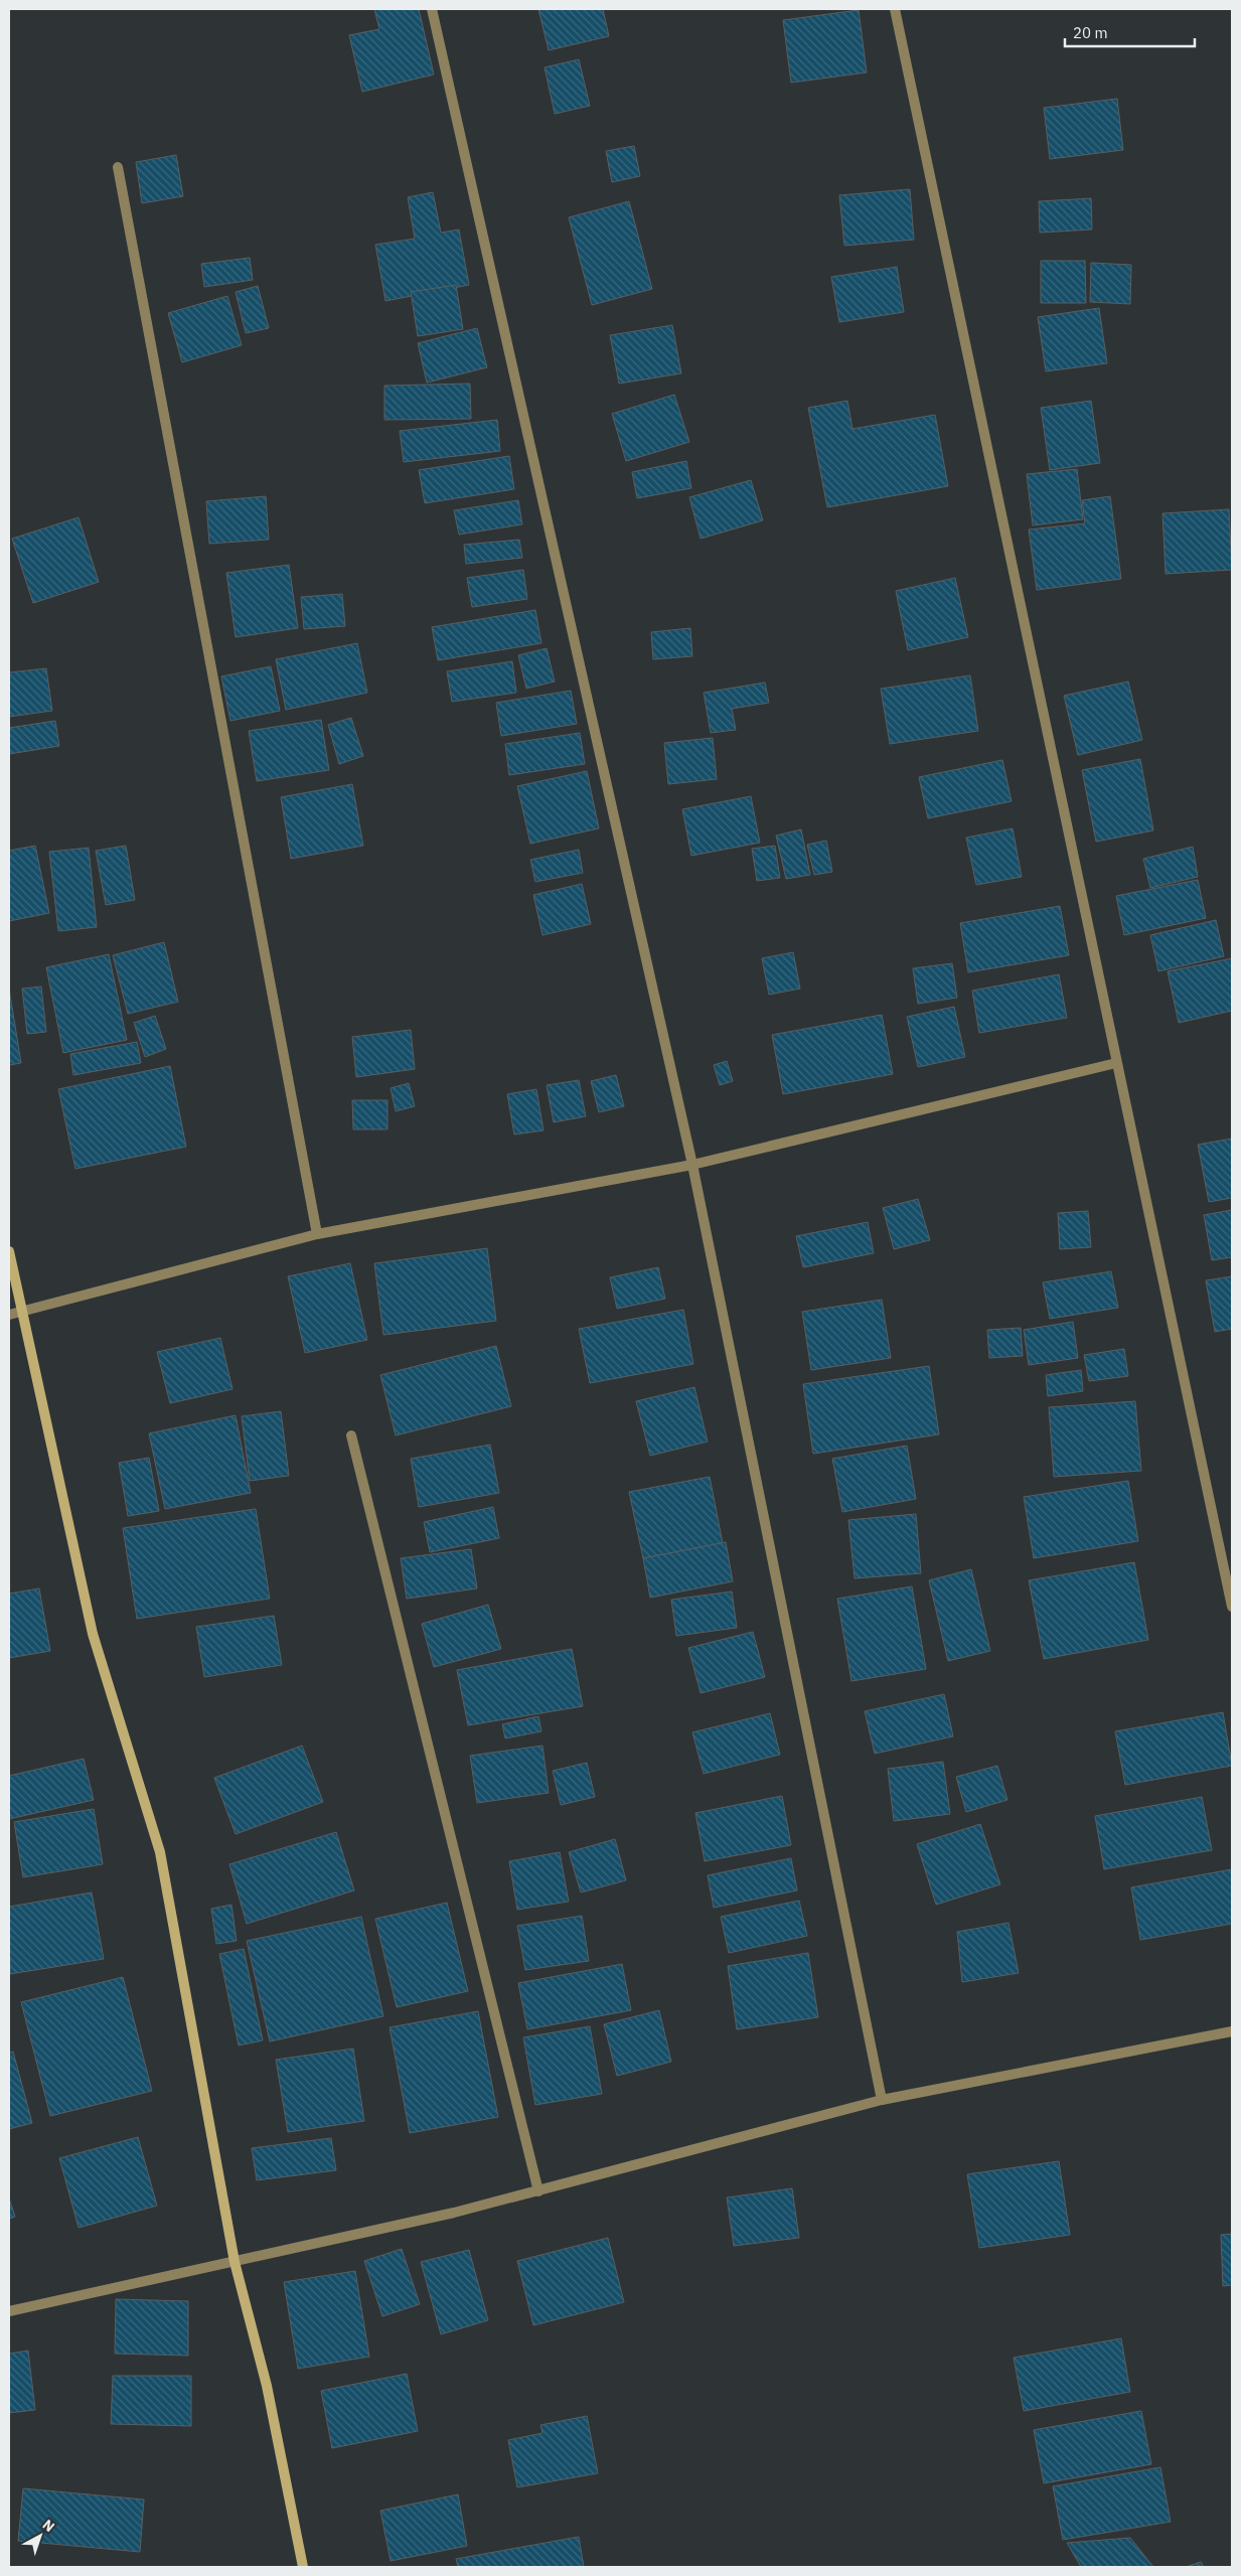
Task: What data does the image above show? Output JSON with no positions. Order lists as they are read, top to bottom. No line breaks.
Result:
{"scale_bar":"20 m","north":"top right"}
